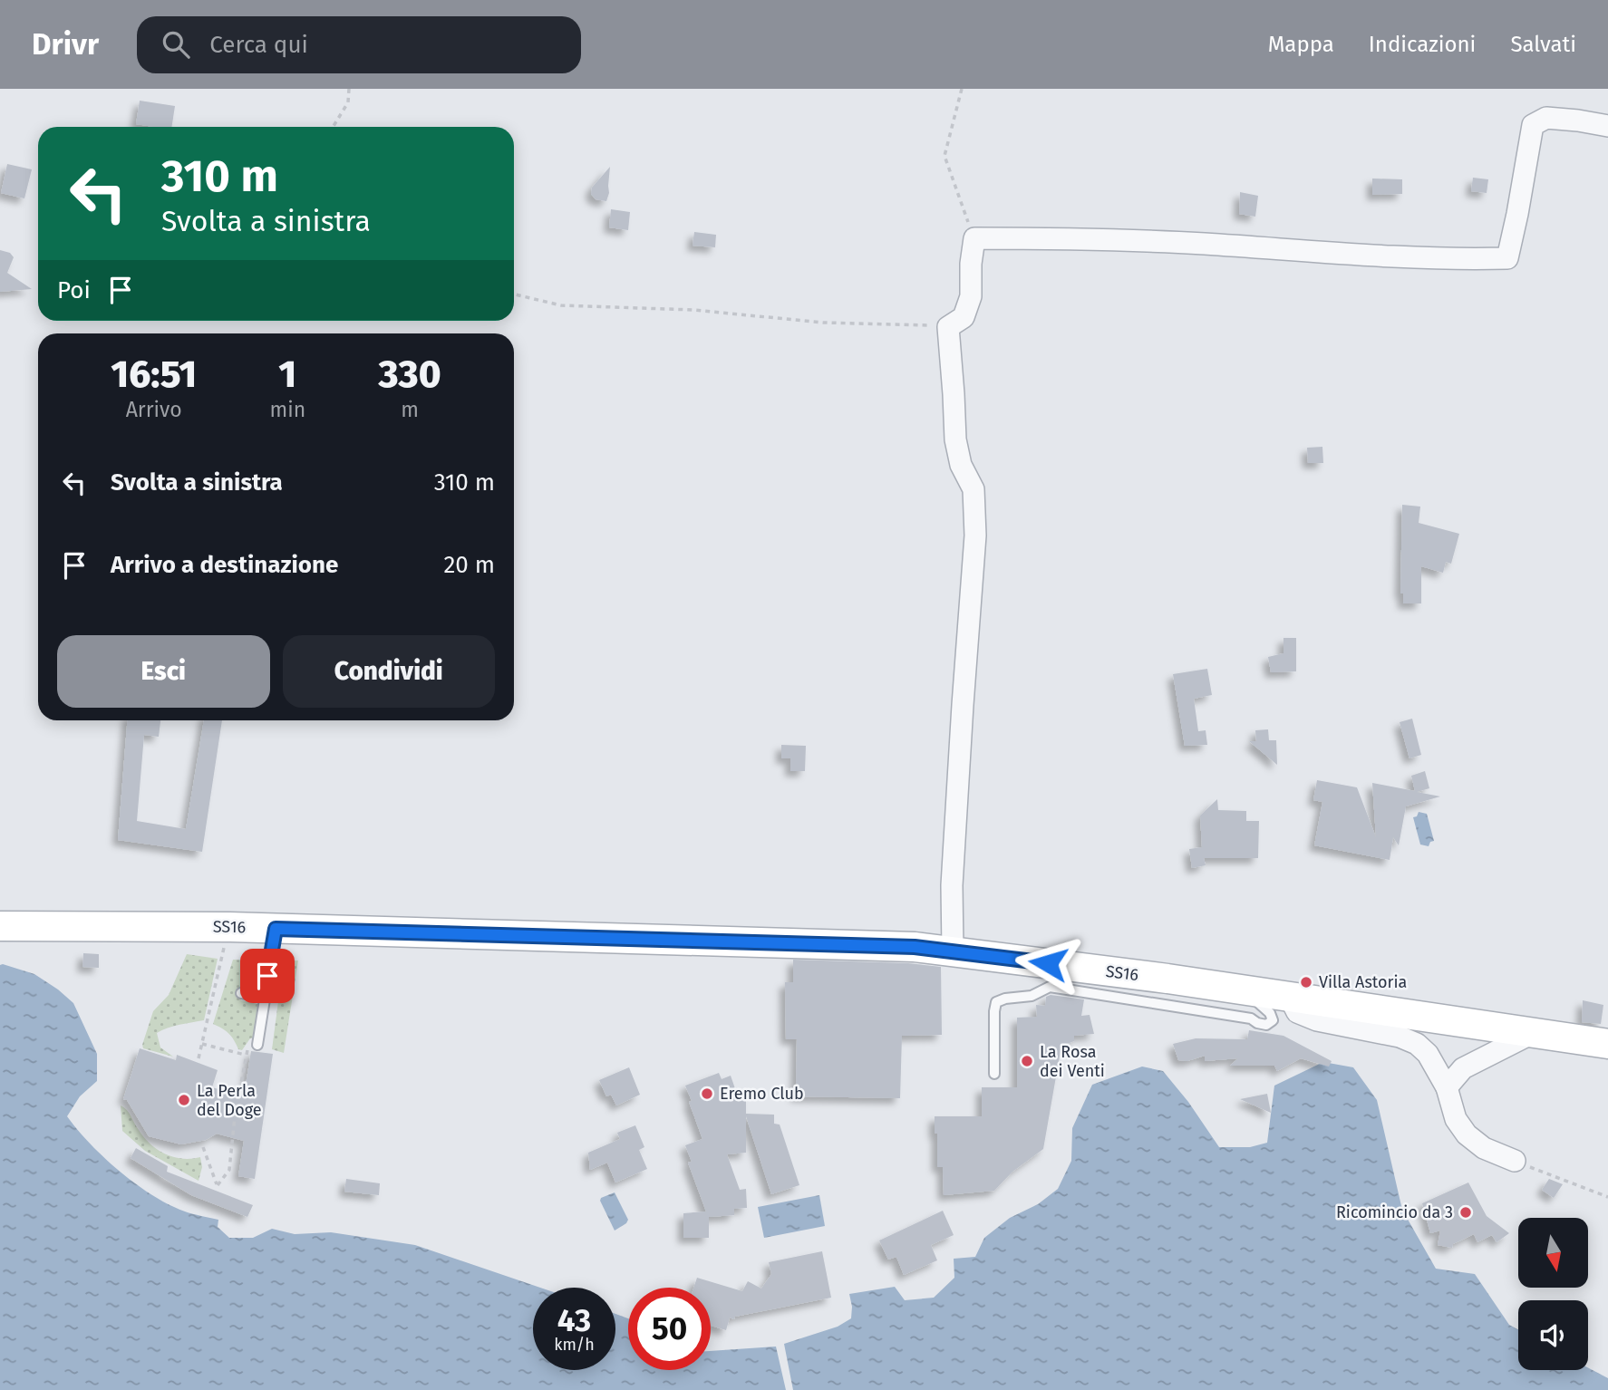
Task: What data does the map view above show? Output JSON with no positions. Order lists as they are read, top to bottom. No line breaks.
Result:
{"streets":{"main road":["SS16"]},"places":["Villa Astoria","La Rosa dei Venti","Eremo Club","La Perla del Doge","Ricomincio da 3"],"north":"bottom","page":{"header":"Drivr","search":"Cerca qui","nav":["Mappa","Indicazioni","Salvati"],"turn":["310 m","Svolta a sinistra"],"then":"Poi","eta":["16:51","Arrivo","1","min","330","m"],"list":[{"name":"Svolta a sinistra","value":"310 m"},{"name":"Arrivo a destinazione","value":"20 m"}],"buttons":["Esci","Condividi"],"speed":"43 km/h","limit":"50"}}
